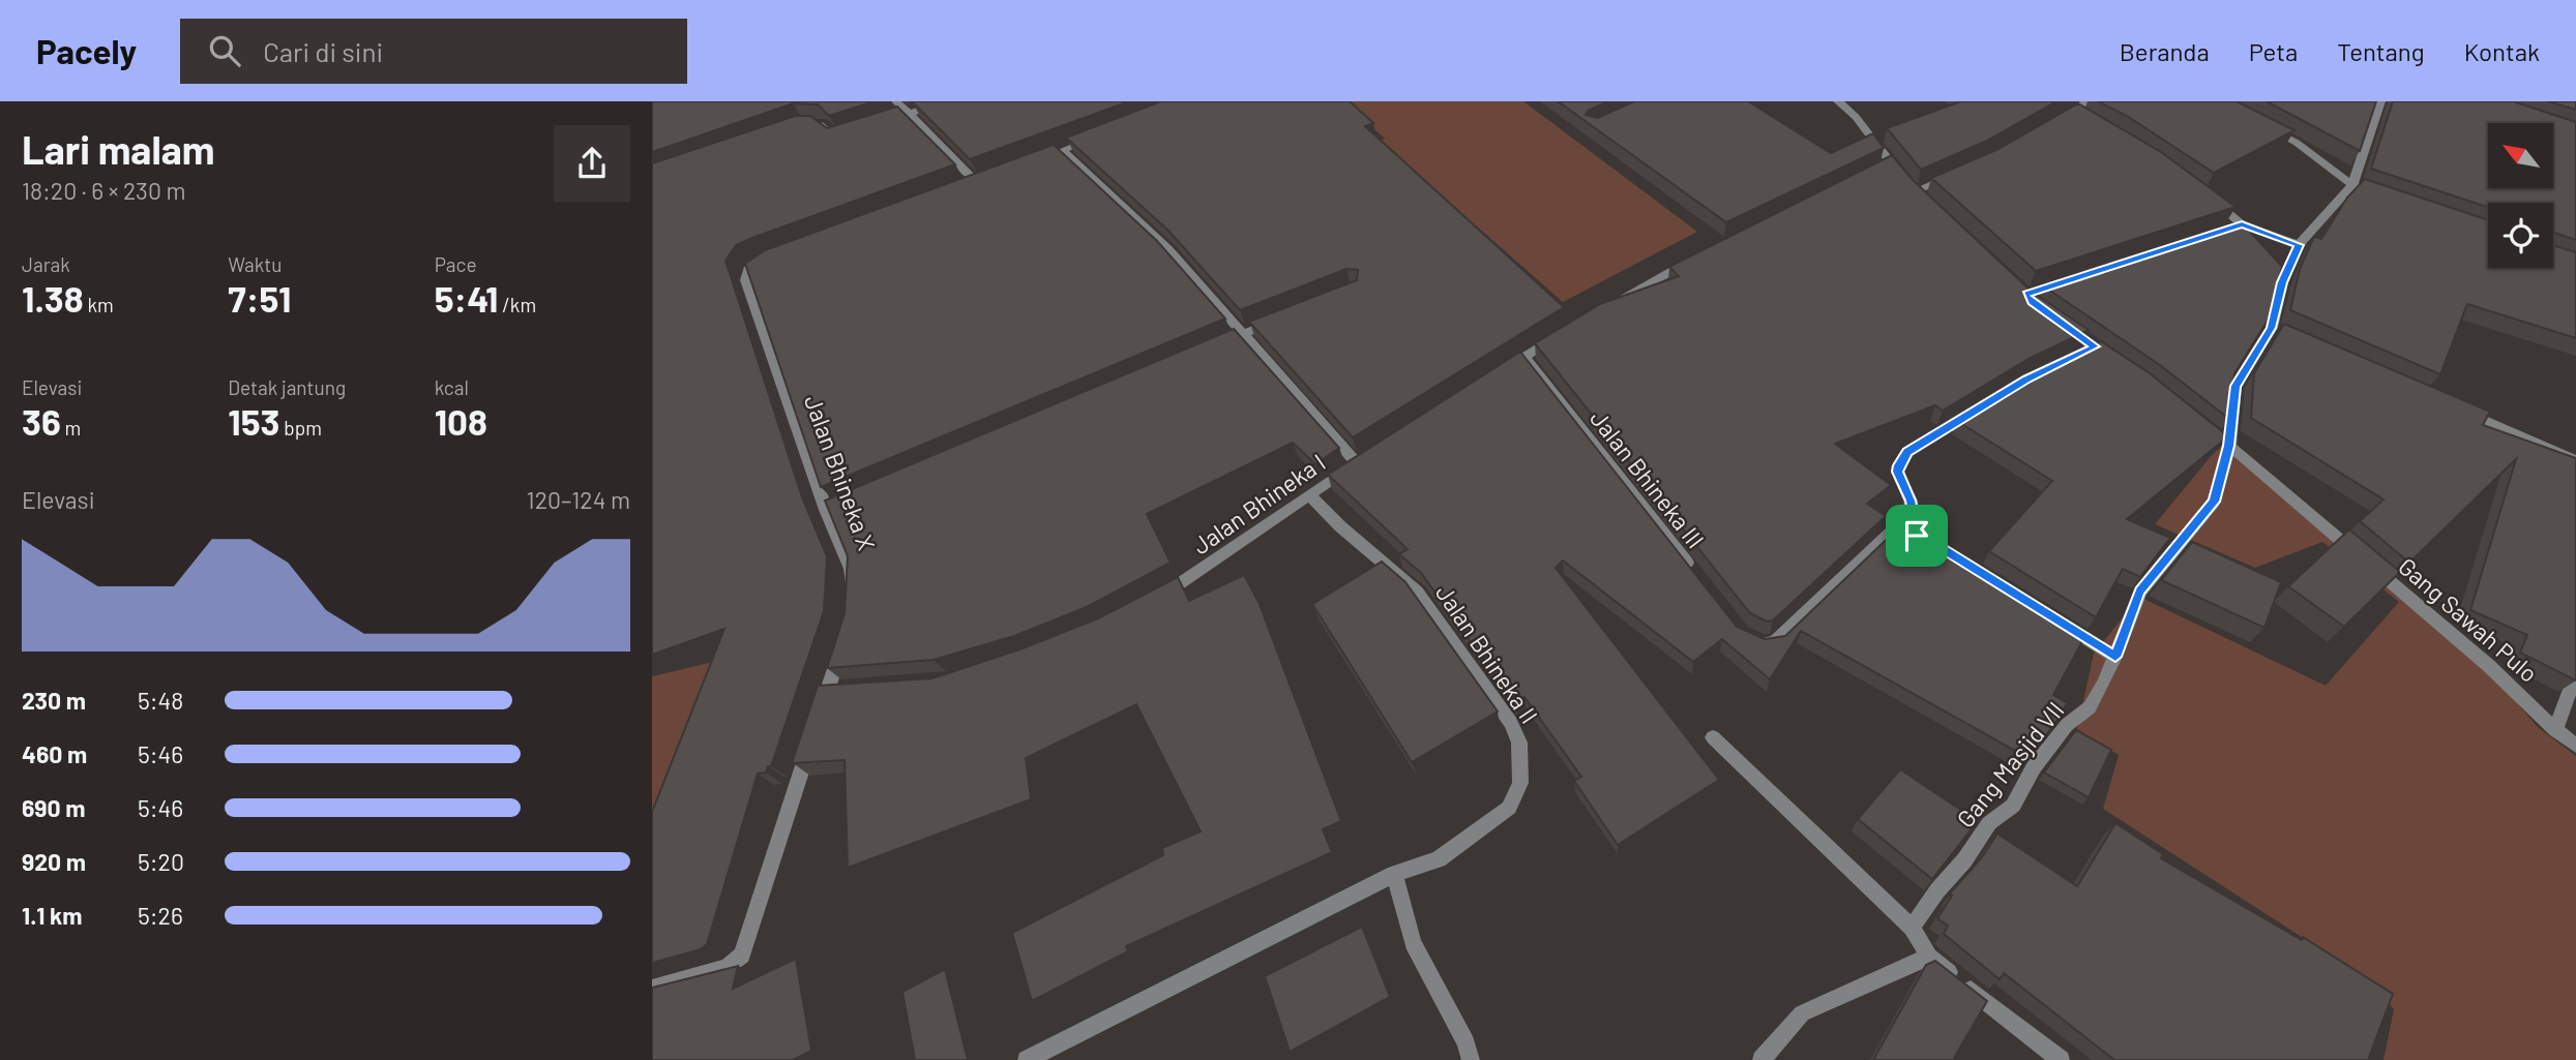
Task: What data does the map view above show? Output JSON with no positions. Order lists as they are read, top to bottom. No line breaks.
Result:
{"streets":{"street":["Jalan Bhineka X","Jalan Bhineka III","Jalan Bhineka I","Gang Sawah Pulo","Jalan Bhineka II","Gang Masjid VII"]},"crossings":[["Jalan Bhineka I","Jalan Bhineka II"],["Gang Sawah Pulo","Gang Masjid VII"]],"north":"top left","page":{"header":"Pacely","search":"Cari di sini","nav":["Beranda","Peta","Tentang","Kontak"],"heading":["Lari malam","18:20 · 6 × 230 m"],"stats":[["Jarak","1.38 km"],["Waktu","7:51"],["Pace","5:41 /km"],["Elevasi","36 m"],["Detak jantung","153 bpm"],["kcal","108"]],"chart":["Elevasi","120–124 m"],"list":[{"name":"230 m","note":"5:48"},{"name":"460 m","note":"5:46"},{"name":"690 m","note":"5:46"},{"name":"920 m","note":"5:20"},{"name":"1.1 km","note":"5:26"}]}}
